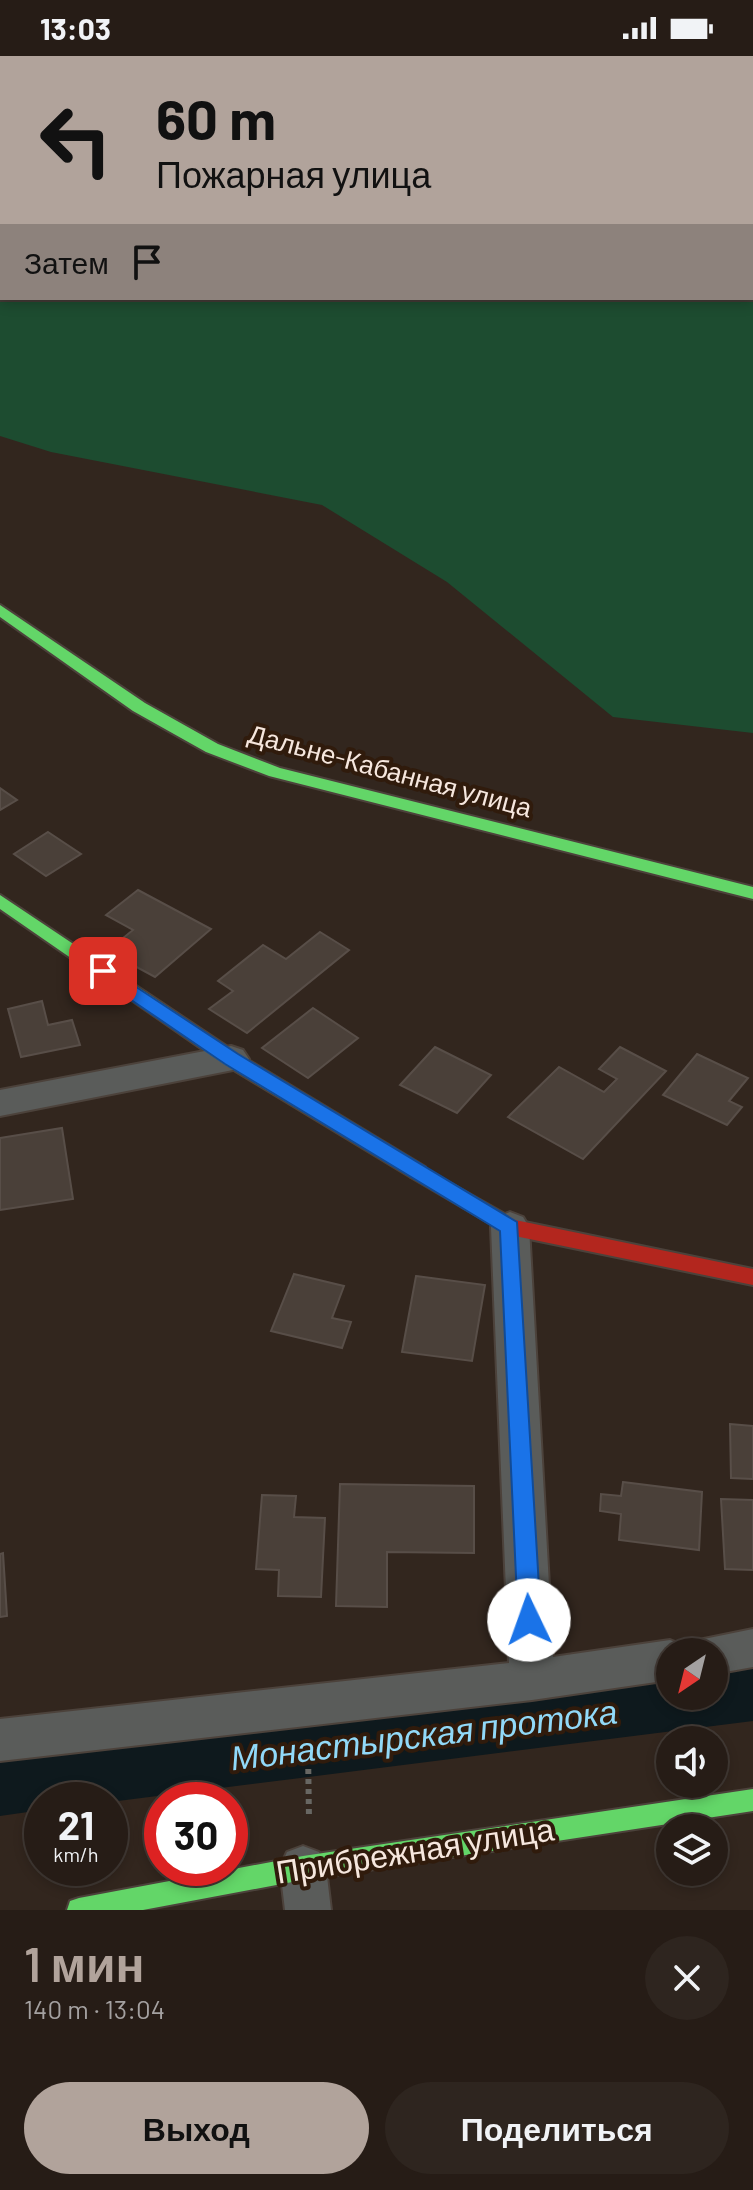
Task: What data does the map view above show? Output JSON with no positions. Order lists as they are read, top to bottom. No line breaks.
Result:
{"streets":{"street":["Дальне-Кабанная улица","Прибрежная улица"]},"water":["Монастырская протока"],"north":"bottom left","page":{"status":"13:03","turn":["60 m","Пожарная улица"],"then":"Затем","speed":"21 km/h","limit":"30","heading":["1 мин","140 m · 13:04"],"buttons":["Выход","Поделиться"]}}
